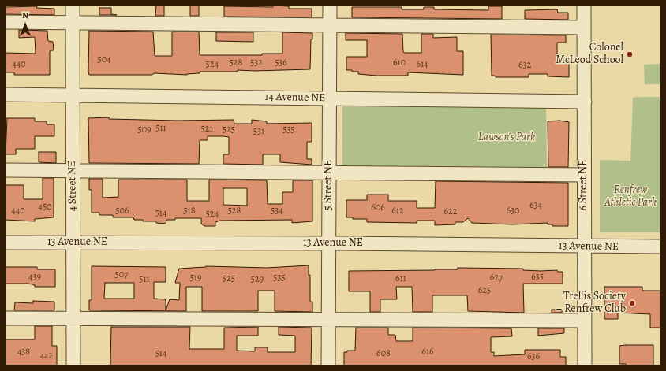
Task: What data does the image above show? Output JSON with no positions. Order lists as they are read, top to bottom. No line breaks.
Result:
{"streets":{"street":["14 Avenue NE","5 Street NE","6 Street NE","4 Street NE","13 Avenue NE"]},"crossings":[["14 Avenue NE","5 Street NE"],["14 Avenue NE","6 Street NE"],["14 Avenue NE","4 Street NE"],["5 Street NE","13 Avenue NE"],["6 Street NE","13 Avenue NE"],["4 Street NE","13 Avenue NE"]],"parks":["Lawson's Park","Renfrew Athletic Park"],"places":["Colonel McLeod School","Trellis Society – Renfrew Club"],"house_numbers":["504","528","532","536","610","440","524","614","632","511","521","509","525","535","531","634","450","606","440","506","518","528","534","612","630","622","514","524","507","439","635","519","535","627","525","611","511","529","625","438","616","514","608","442","636"],"north":"top"}
